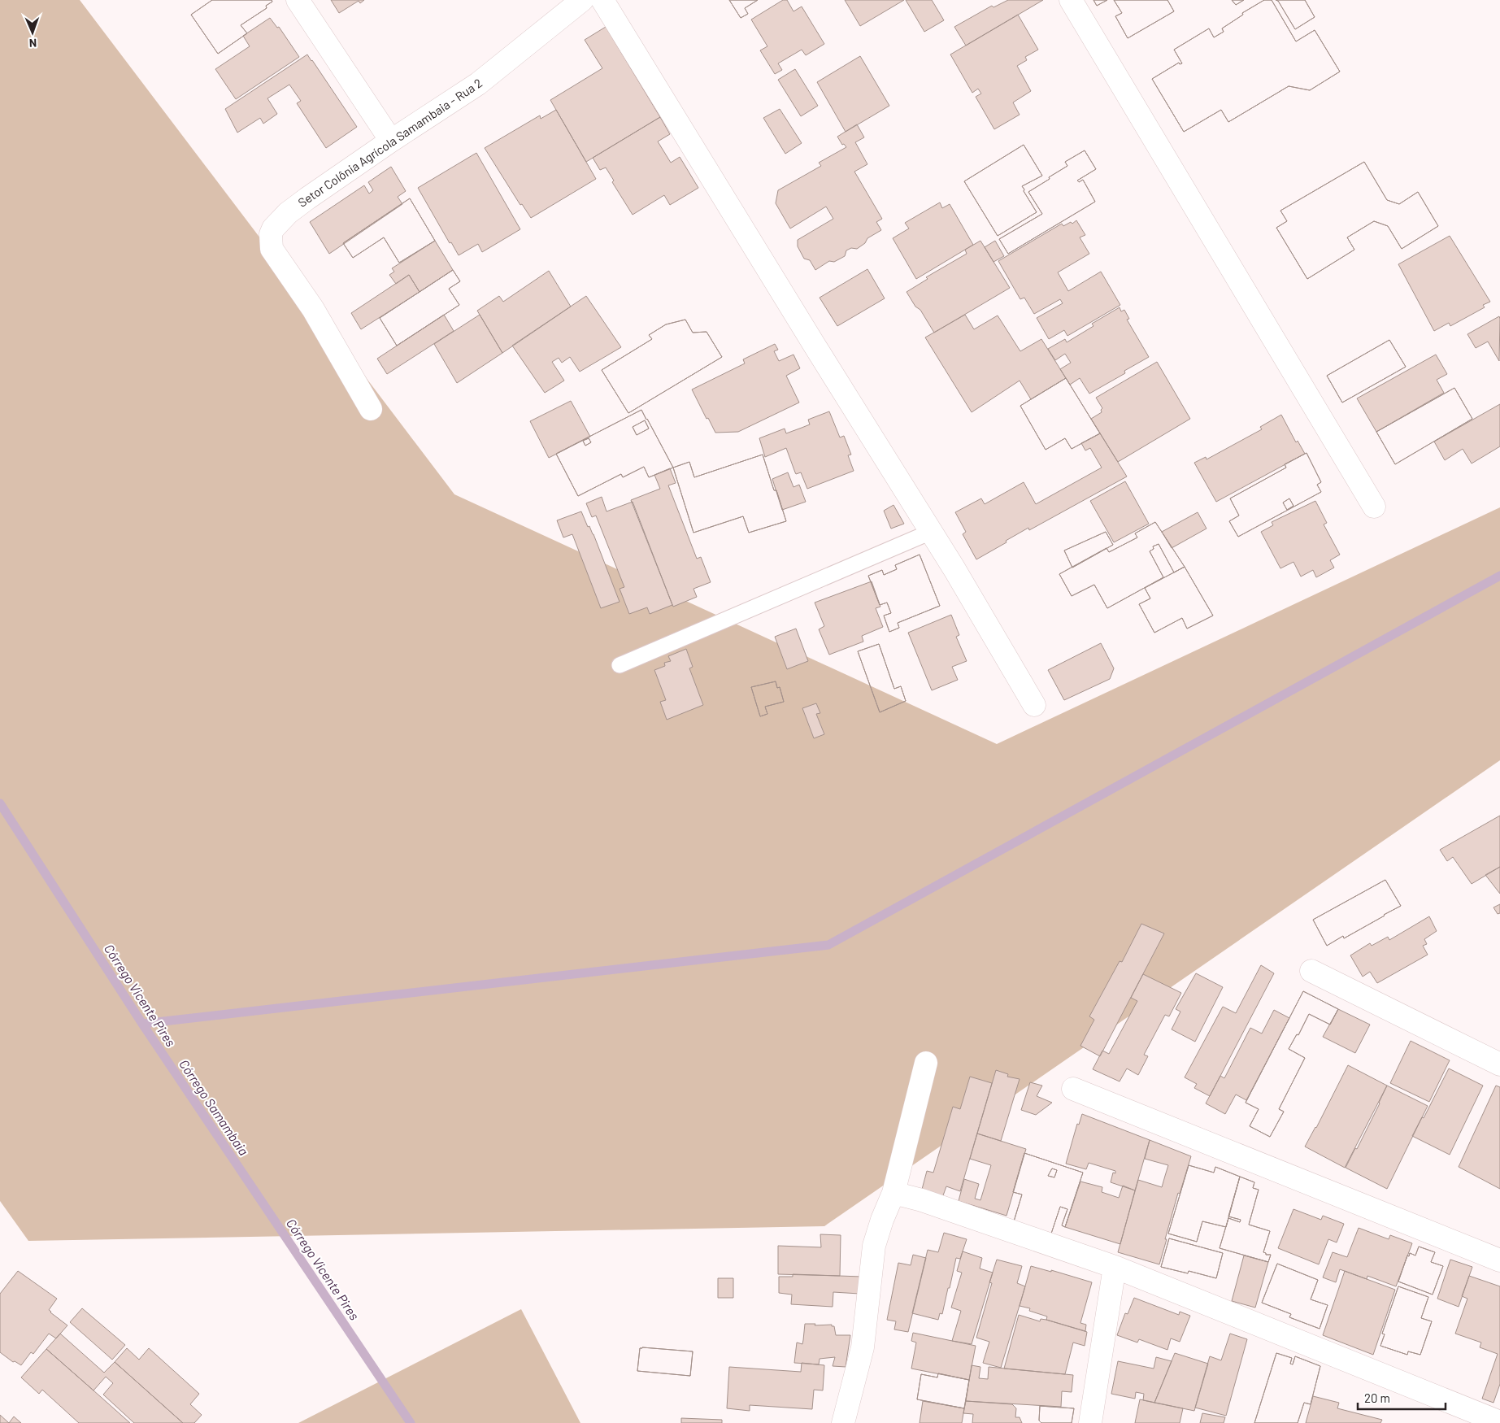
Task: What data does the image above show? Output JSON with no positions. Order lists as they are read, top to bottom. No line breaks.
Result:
{"streets":{"street":["Setor Colônia Agrícola Samambaia - Rua 2"]},"water":["Córrego Vicente Pires","Córrego Samambaia"],"scale_bar":"20 m","north":"bottom"}
